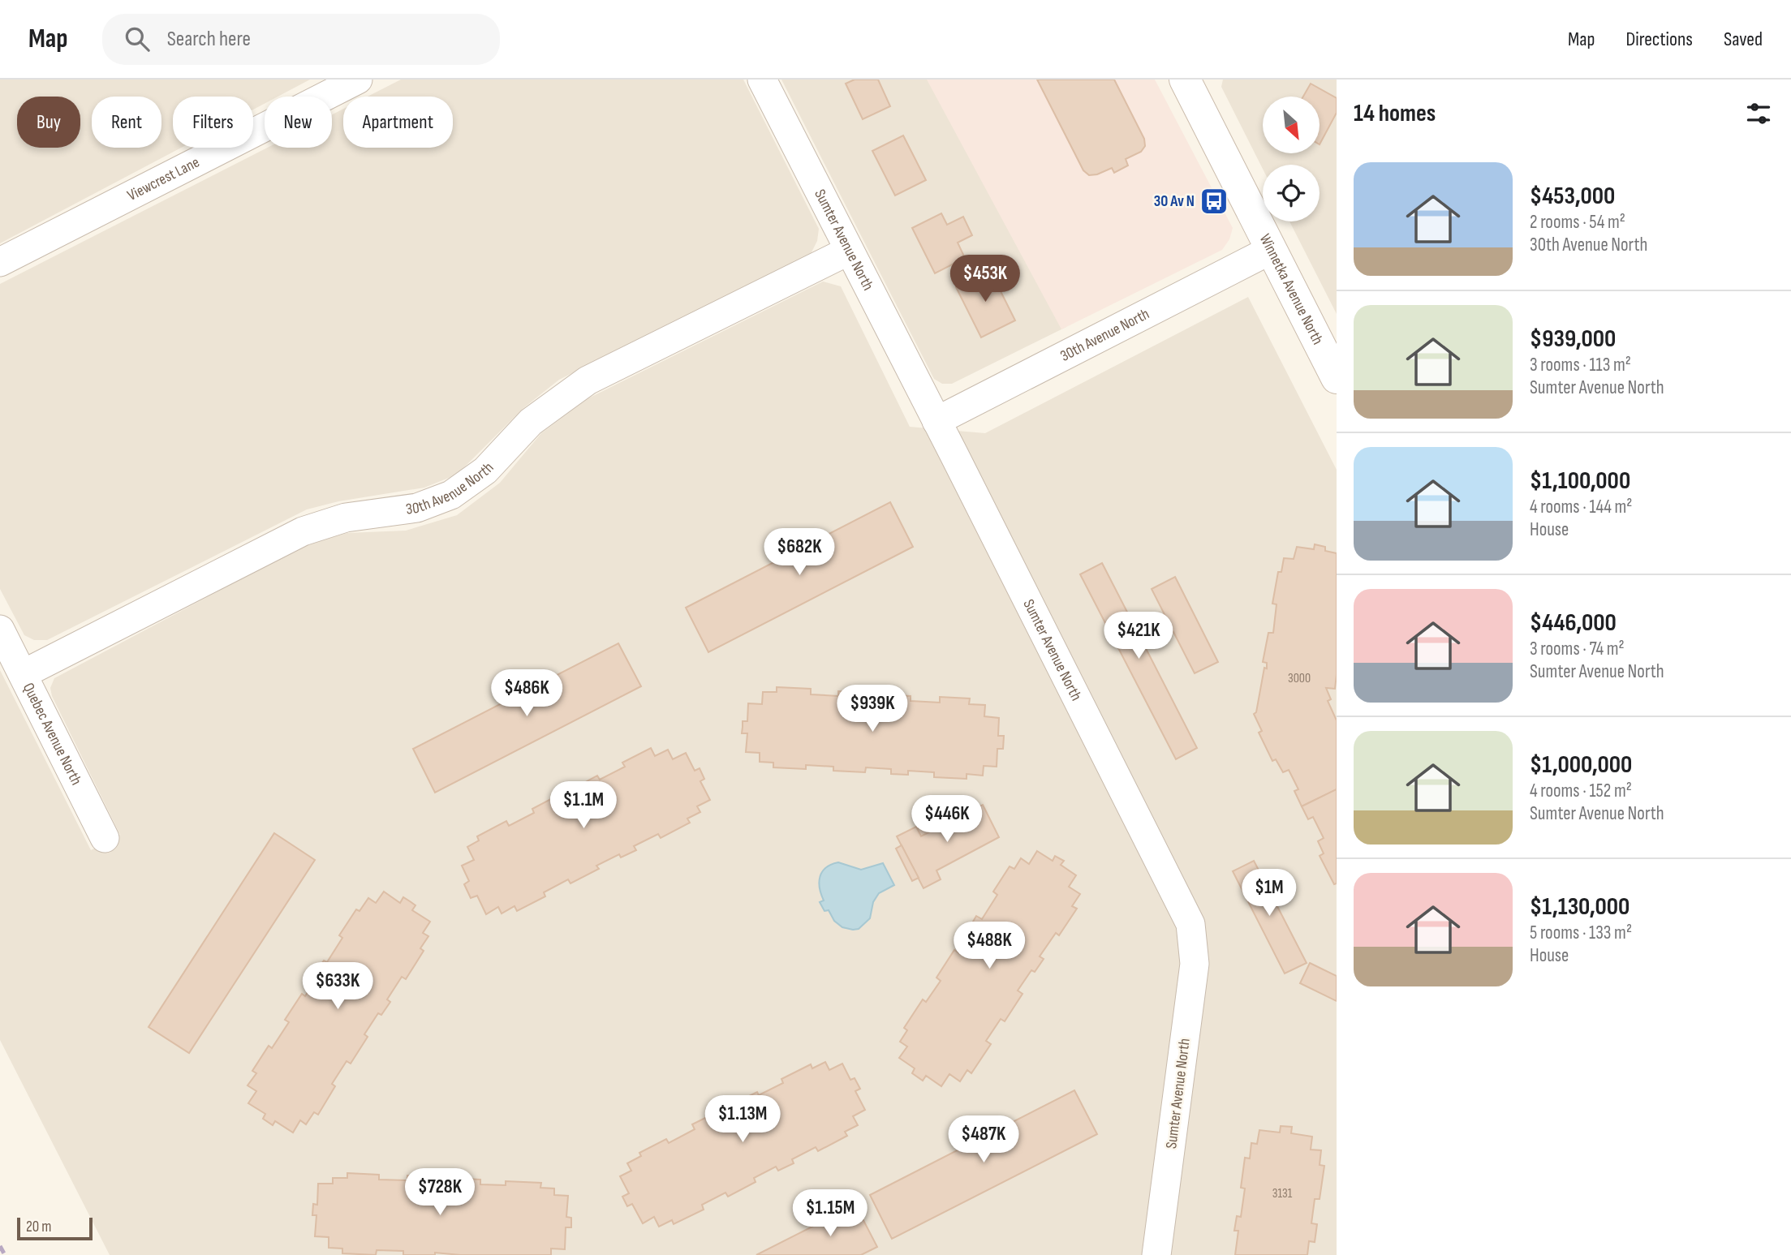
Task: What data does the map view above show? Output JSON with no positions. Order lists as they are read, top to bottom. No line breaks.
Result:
{"streets":{"main road":["Winnetka Avenue North"],"street":["Viewcrest Lane","Sumter Avenue North","30th Avenue North","Quebec Avenue North"]},"crossings":[["Sumter Avenue North","30th Avenue North"],["Winnetka Avenue North","30th Avenue North"],["30th Avenue North","Quebec Avenue North"]],"places":{"bus stop":["30 Av N"]},"house_numbers":["3000","3131"],"scale_bar":"20 m","north":"bottom right","page":{"header":"Map","search":"Search here","nav":["Map","Directions","Saved"],"heading":"14 homes","chip":["Buy","Rent","Filters","New","Apartment"],"list":[{"name":"$453,000","note":"2 rooms · 54 m² · 30th Avenue North"},{"name":"$939,000","note":"3 rooms · 113 m² · Sumter Avenue North"},{"name":"$1,100,000","note":"4 rooms · 144 m² · House"},{"name":"$446,000","note":"3 rooms · 74 m² · Sumter Avenue North"},{"name":"$1,000,000","note":"4 rooms · 152 m² · Sumter Avenue North"},{"name":"$1,130,000","note":"5 rooms · 133 m² · House"}],"price":["$453K","$682K","$421K","$486K","$939K","$1.1M","$446K","$1M","$488K","$633K","$1.13M","$487K","$728K","$1.15M"],"scale":"20 m"}}
